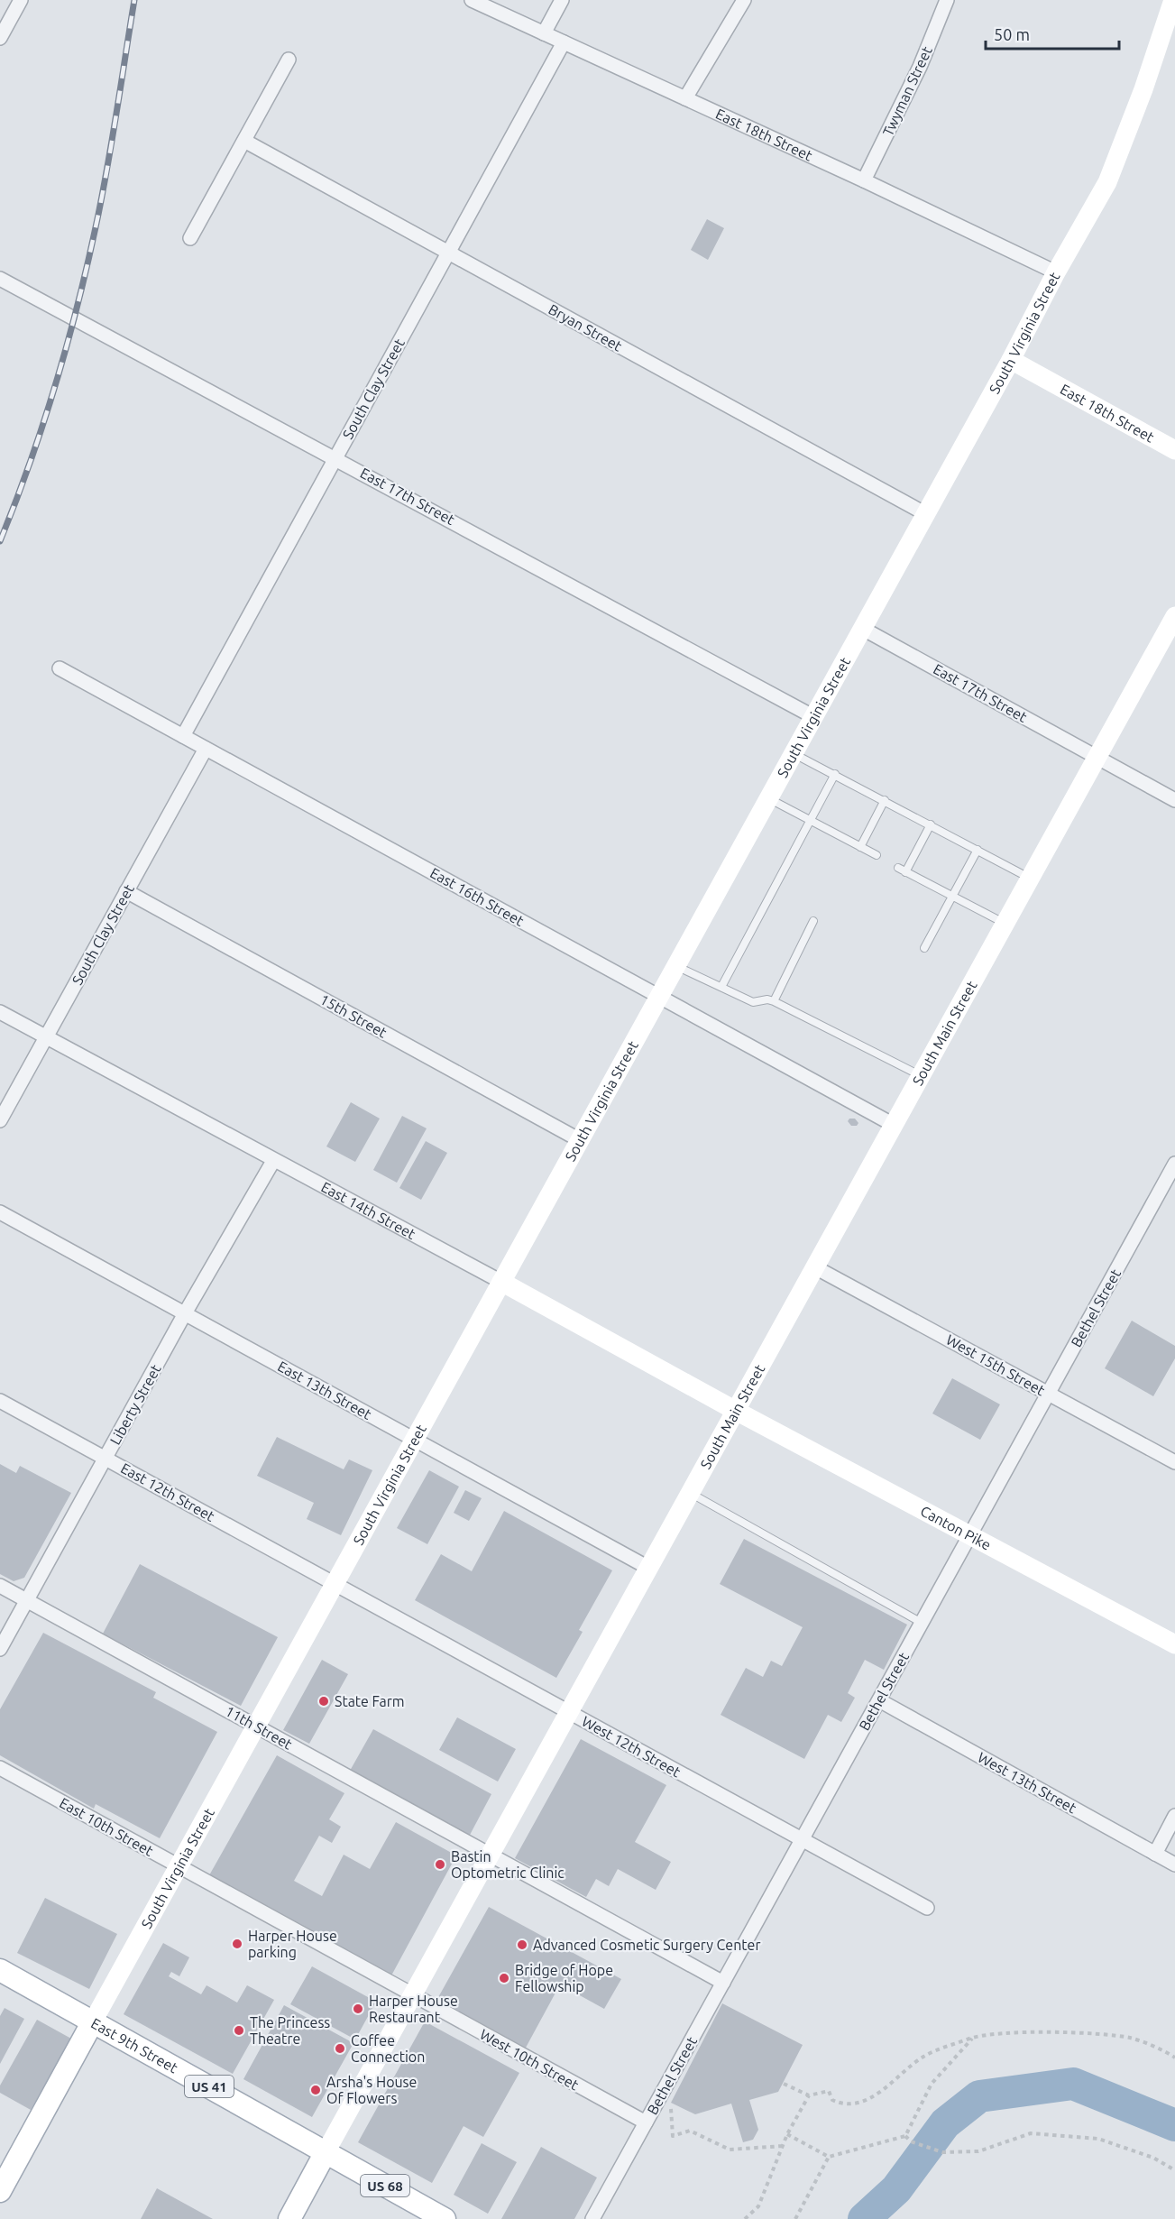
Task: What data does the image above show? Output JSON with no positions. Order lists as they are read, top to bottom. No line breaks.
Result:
{"streets":{"main road":["East 18th Street","South Virginia Street","South Main Street","East 14th Street","Canton Pike","East 9th Street","US 41","US 68"],"street":["Twyman Street","Bryan Street","South Clay Street","East 17th Street","East 16th Street","15th Street","Bethel Street","West 15th Street","East 13th Street","Liberty Street","East 12th Street","11th Street","West 12th Street","West 13th Street","East 10th Street","West 10th Street"]},"crossings":[["Twyman Street","East 18th Street"],["East 18th Street","South Virginia Street"],["East 18th Street","South Clay Street"],["Bryan Street","South Virginia Street"],["Bryan Street","South Clay Street"],["South Virginia Street","East 17th Street"],["South Virginia Street","East 16th Street"],["South Virginia Street","15th Street"],["South Virginia Street","East 14th Street"],["South Virginia Street","East 13th Street"],["South Virginia Street","East 12th Street"],["South Virginia Street","11th Street"],["South Virginia Street","West 12th Street"],["South Virginia Street","East 10th Street"],["South Virginia Street","East 9th Street"],["South Clay Street","East 17th Street"],["South Clay Street","East 16th Street"],["South Clay Street","15th Street"],["South Clay Street","East 14th Street"],["East 17th Street","South Main Street"],["East 16th Street","South Main Street"],["South Main Street","East 14th Street"],["South Main Street","West 15th Street"],["South Main Street","East 13th Street"],["South Main Street","Canton Pike"],["South Main Street","11th Street"],["South Main Street","West 12th Street"],["South Main Street","East 10th Street"],["South Main Street","East 9th Street"],["South Main Street","West 10th Street"],["South Main Street","US 68"],["East 14th Street","Liberty Street"],["East 14th Street","Canton Pike"],["Bethel Street","West 15th Street"],["Bethel Street","Canton Pike"],["Bethel Street","11th Street"],["Bethel Street","West 12th Street"],["Bethel Street","West 13th Street"],["Bethel Street","West 10th Street"],["East 13th Street","Liberty Street"],["Liberty Street","East 12th Street"],["Liberty Street","11th Street"],["East 12th Street","West 12th Street"],["East 10th Street","West 10th Street"],["East 9th Street","US 68"]],"places":["State Farm","Bastin Optometric Clinic","Harper House parking","Advanced Cosmetic Surgery Center","Bridge of Hope Fellowship","Harper House Restaurant","The Princess Theatre","Coffee Connection","Arsha's House Of Flowers"],"scale_bar":"50 m"}
